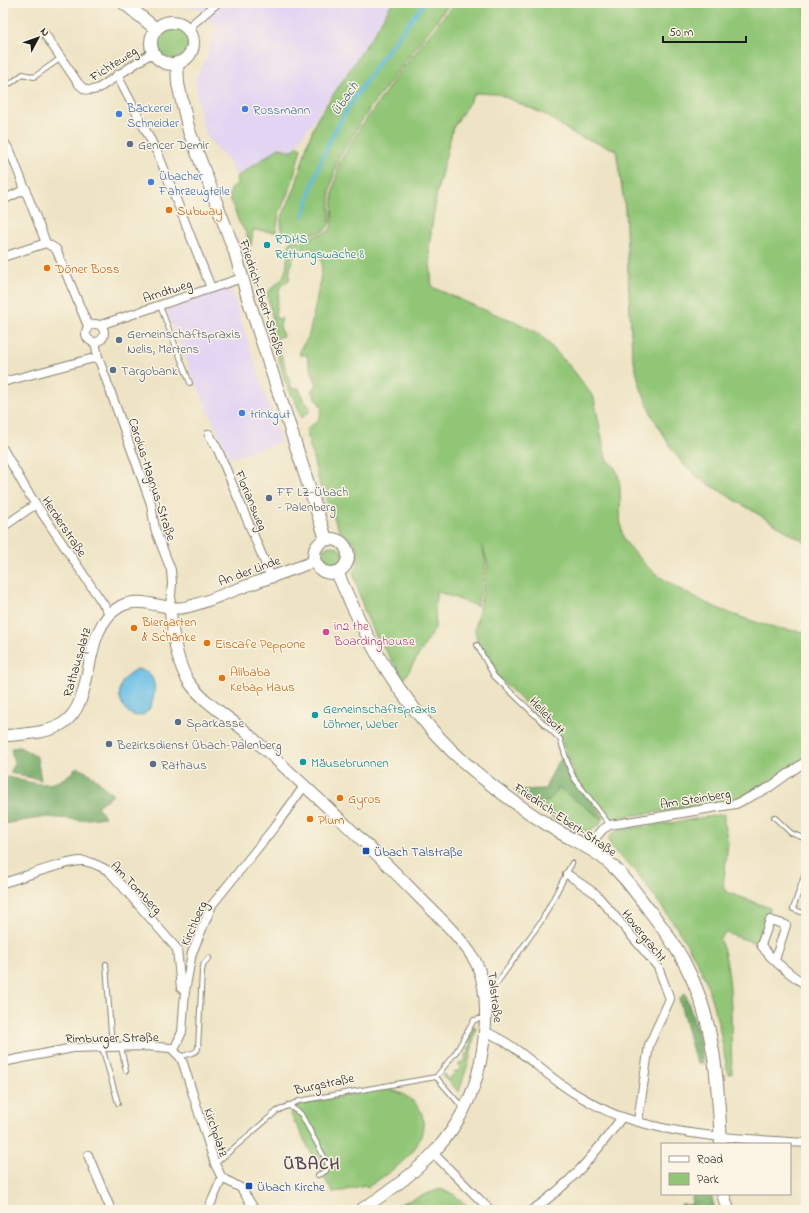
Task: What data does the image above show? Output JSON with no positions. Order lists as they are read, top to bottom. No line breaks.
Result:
{"streets":{"main road":["Friedrich-Ebert-Straße"],"street":["Fichteweg","Arndtweg","Carolus-Magnus-Straße","Floriansweg","Herderstraße","An der Linde","Rathausplatz","Am Steinberg","Am Tomberg","Kirchberg","Hovergracht","Talstraße","Rimburger Straße","Kirchplatz"],"lane":["Hellebott","Burgstraße"]},"crossings":[["Fichteweg","Friedrich-Ebert-Straße"],["Arndtweg","Friedrich-Ebert-Straße"],["Arndtweg","Carolus-Magnus-Straße"],["Friedrich-Ebert-Straße","An der Linde"],["Friedrich-Ebert-Straße","Talstraße"],["Carolus-Magnus-Straße","Rathausplatz"],["Carolus-Magnus-Straße","Talstraße"],["Floriansweg","An der Linde"],["Herderstraße","Rathausplatz"],["An der Linde","Rathausplatz"],["Rathausplatz","Talstraße"],["Hellebott","Am Steinberg"],["Am Tomberg","Kirchberg"],["Kirchberg","Talstraße"],["Kirchberg","Rimburger Straße"],["Kirchberg","Kirchplatz"],["Hovergracht","Talstraße"],["Rimburger Straße","Kirchplatz"],["Burgstraße","Kirchplatz"]],"districts":["ÜBACH"],"water":["Übach"],"places":{"other":["Rossmann","Bäckerei Schneider","Gencer Demir","Übacher Fahrzeugteile","Subway","RDHS Rettungswache 8","Döner Boss","Gemeinschaftspraxis Nelis, Mertens","Targobank","trinkgut","FF LZ-Übach - Palenberg","Biergarten & Schänke","in2 the Boardinghouse","Eiscafe Peppone","Alibaba Kebap Haus","Gemeinschaftspraxis Löhmer, Weber","Sparkasse","Bezirksdienst Übach-Palenberg","Mäusebrunnen","Rathaus","Gyros","Plum"],"transit":["Übach Talstraße","Übach Kirche"]},"legend":["Road","Park"],"scale_bar":"50 m","north":"top right"}
